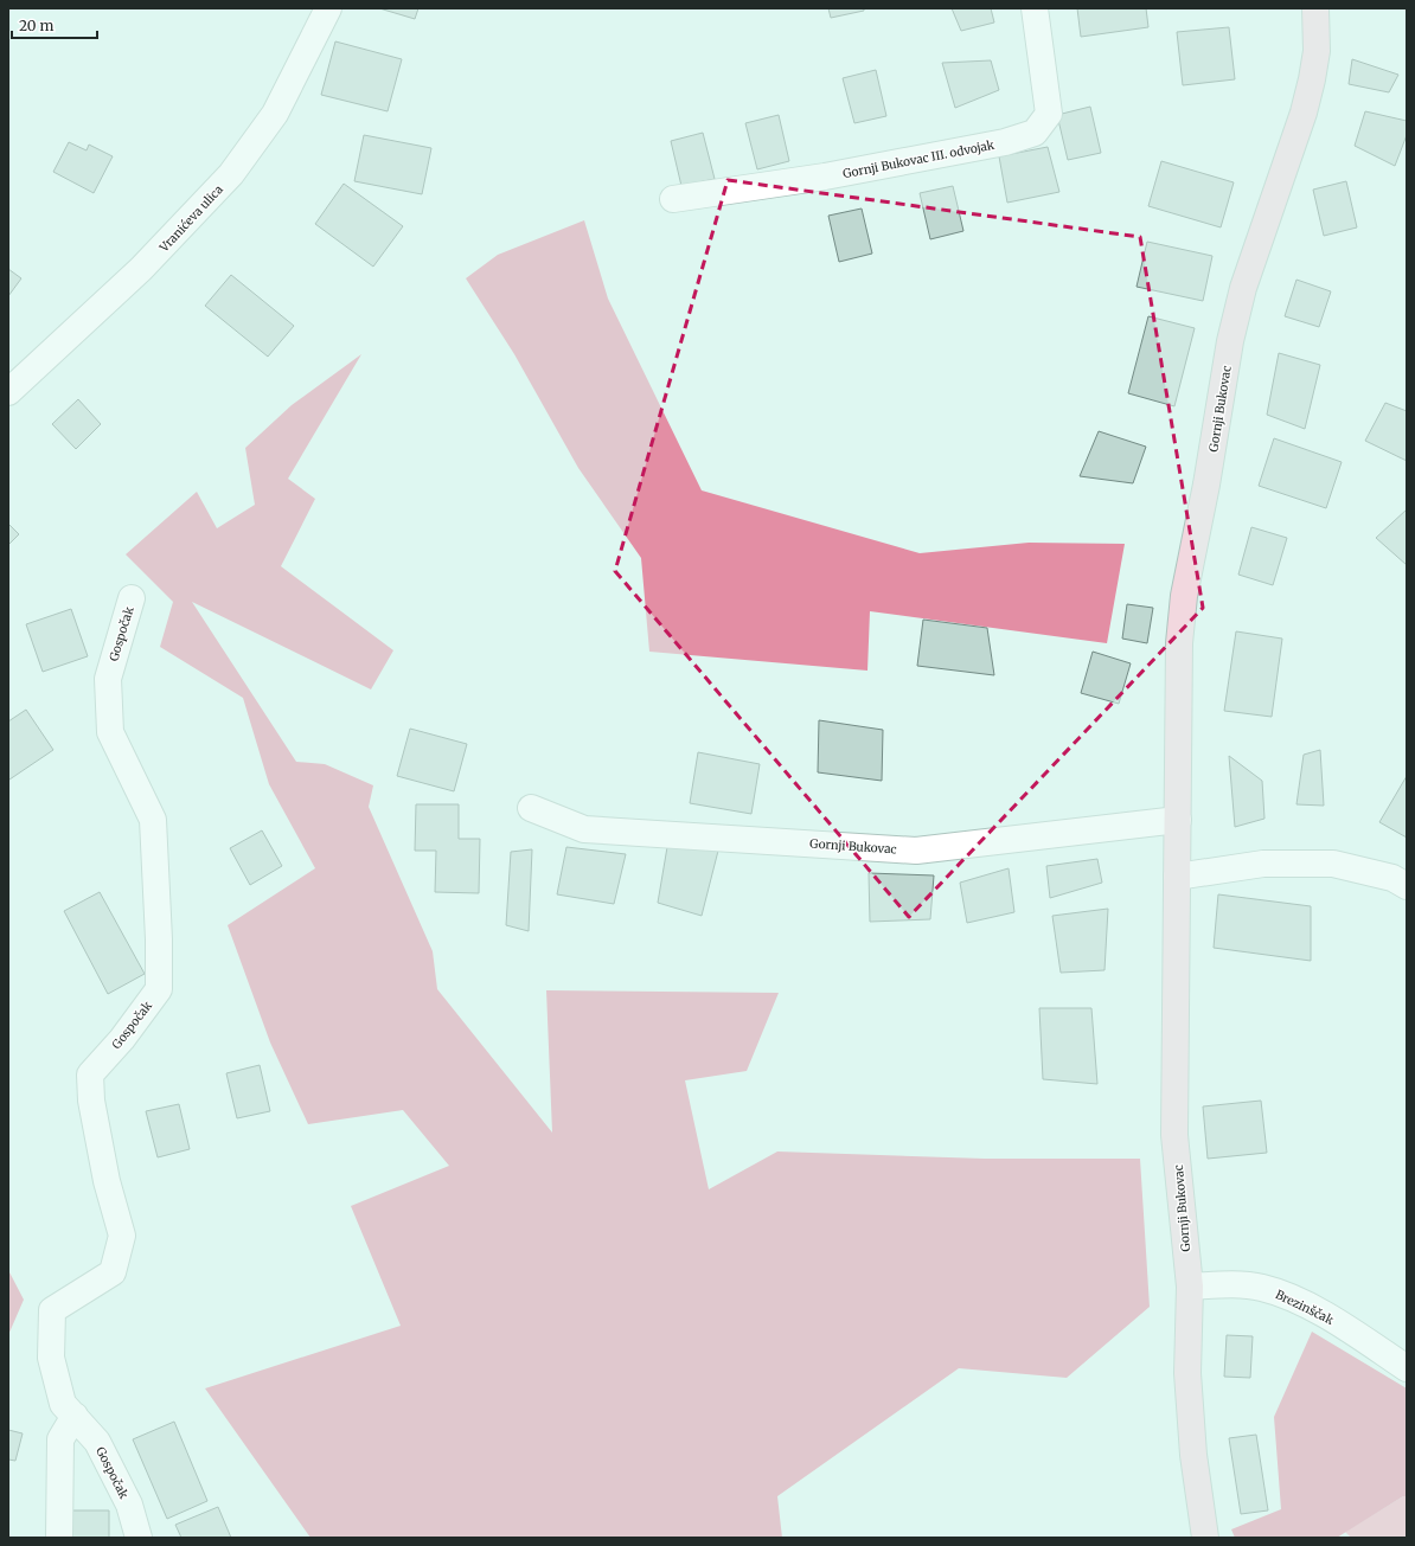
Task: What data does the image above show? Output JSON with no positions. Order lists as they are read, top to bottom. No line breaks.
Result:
{"streets":{"street":["Gornji Bukovac III. odvojak","Vranićeva ulica","Gornji Bukovac","Gospočak","Brezinščak"]},"crossings":[["Gornji Bukovac","Brezinščak"]],"scale_bar":"20 m"}
